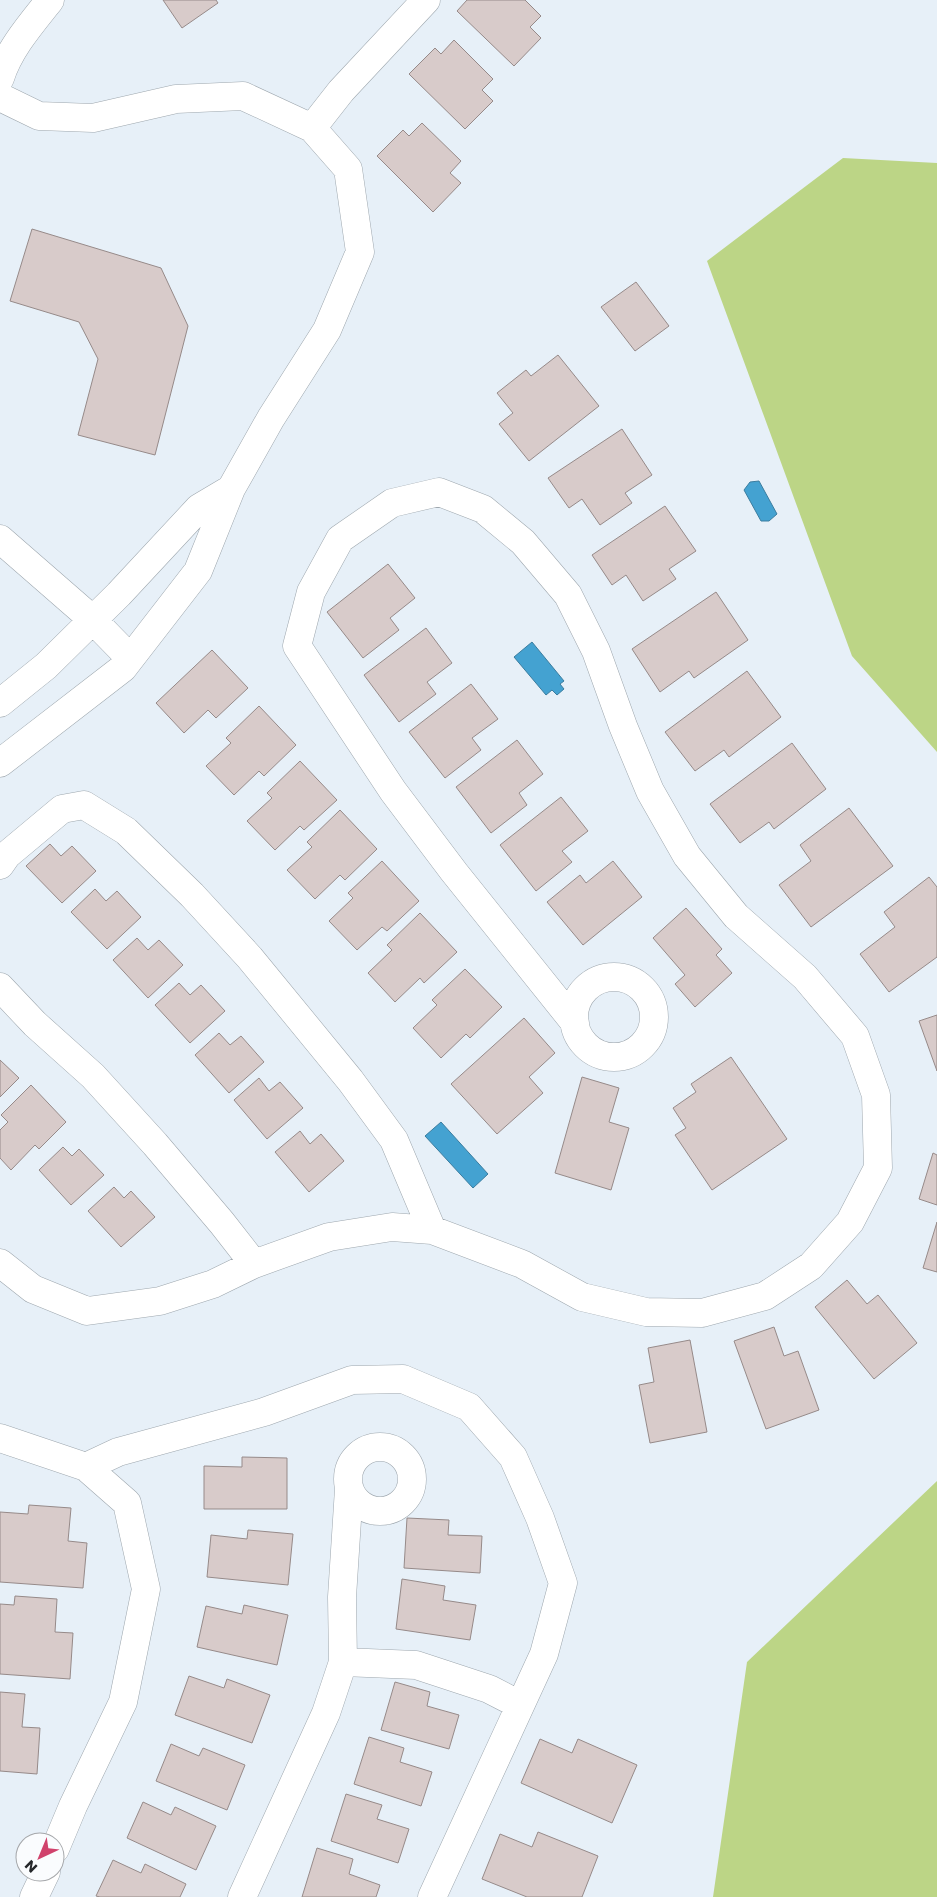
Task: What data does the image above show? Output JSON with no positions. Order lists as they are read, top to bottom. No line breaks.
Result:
{"north":"bottom left"}
